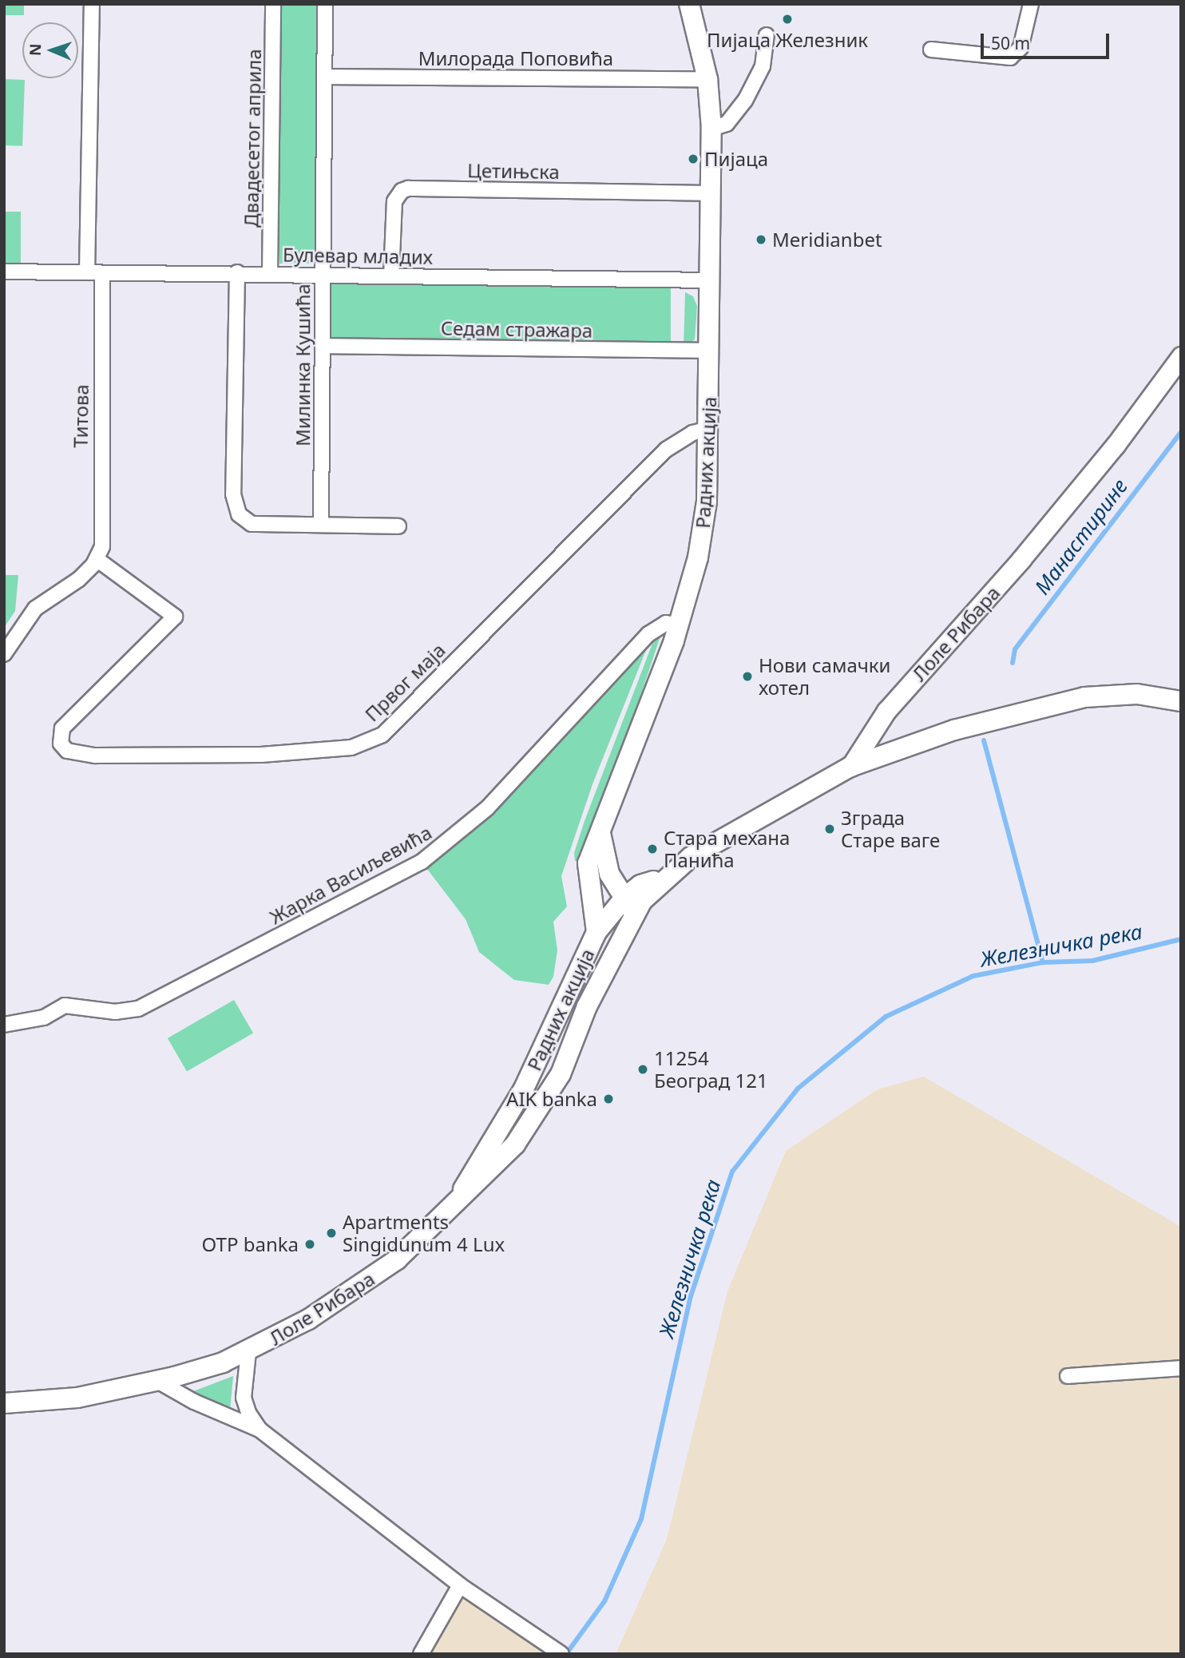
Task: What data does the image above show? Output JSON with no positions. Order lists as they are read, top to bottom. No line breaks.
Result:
{"streets":{"main road":["Радних акција","Лоле Рибара"],"street":["Милорада Поповића","Двадесетог априла","Цетињска","Булевар младих","Седам стражара","Милинка Кушића","Титова","Првог маја","Жарка Васиљевића"]},"crossings":[["Милорада Поповића","Милинка Кушића"],["Милорада Поповића","Радних акција"],["Двадесетог априла","Булевар младих"],["Цетињска","Булевар младих"],["Цетињска","Радних акција"],["Булевар младих","Милинка Кушића"],["Булевар младих","Титова"],["Булевар младих","Радних акција"],["Седам стражара","Милинка Кушића"],["Седам стражара","Радних акција"],["Титова","Првог маја"],["Радних акција","Лоле Рибара"],["Радних акција","Првог маја"],["Радних акција","Жарка Васиљевића"]],"water":["Манастирине","Железничка река"],"places":["Пијаца Железник","Пијаца","Meridianbet","Нови самачки хотел","Зграда Старе ваге","Стара механа Панића","11254 Београд 121","AIK banka","Apartments Singidunum 4 Lux","OTP banka"],"scale_bar":"50 m","north":"left"}
